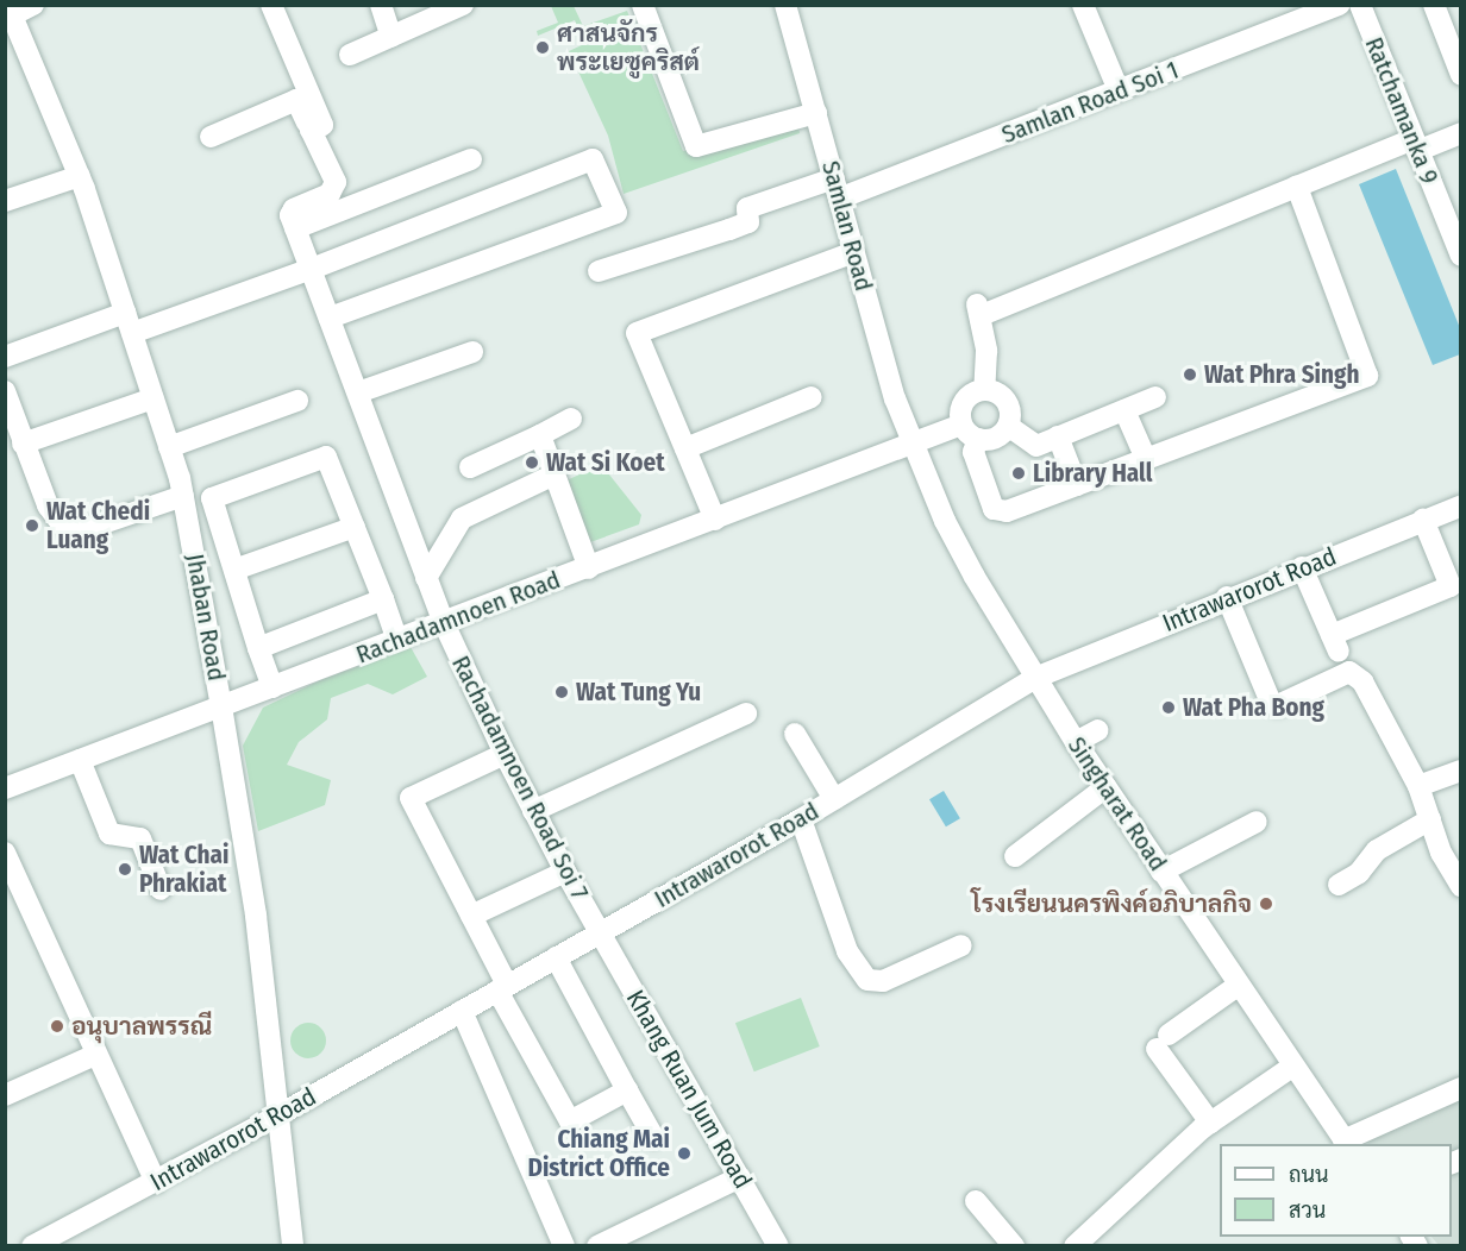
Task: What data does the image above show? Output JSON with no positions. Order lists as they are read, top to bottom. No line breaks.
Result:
{"streets":{"street":["Samlan Road Soi 1","Ratchamanka 9","Samlan Road","Intrawarorot Road","Jhaban Road","Rachadamnoen Road","Rachadamnoen Road Soi 7","Singharat Road","Khang Ruan Jum Road"]},"crossings":[["Samlan Road Soi 1","Samlan Road"],["Samlan Road","Rachadamnoen Road"],["Samlan Road","Singharat Road"],["Intrawarorot Road","Jhaban Road"],["Intrawarorot Road","Rachadamnoen Road Soi 7"],["Intrawarorot Road","Singharat Road"],["Intrawarorot Road","Khang Ruan Jum Road"],["Jhaban Road","Rachadamnoen Road"],["Rachadamnoen Road","Rachadamnoen Road Soi 7"],["Rachadamnoen Road","Singharat Road"],["Rachadamnoen Road Soi 7","Khang Ruan Jum Road"]],"places":["ศาสนจักร พระเยซูคริสต์","Wat Phra Singh","Wat Si Koet","Library Hall","Wat Chedi Luang","Wat Tung Yu","Wat Pha Bong","Wat Chai Phrakiat","โรงเรียนนครพิงค์อภิบาลกิจ","อนุบาลพรรณี","Chiang Mai District Office"],"legend":["ถนน","สวน"]}
